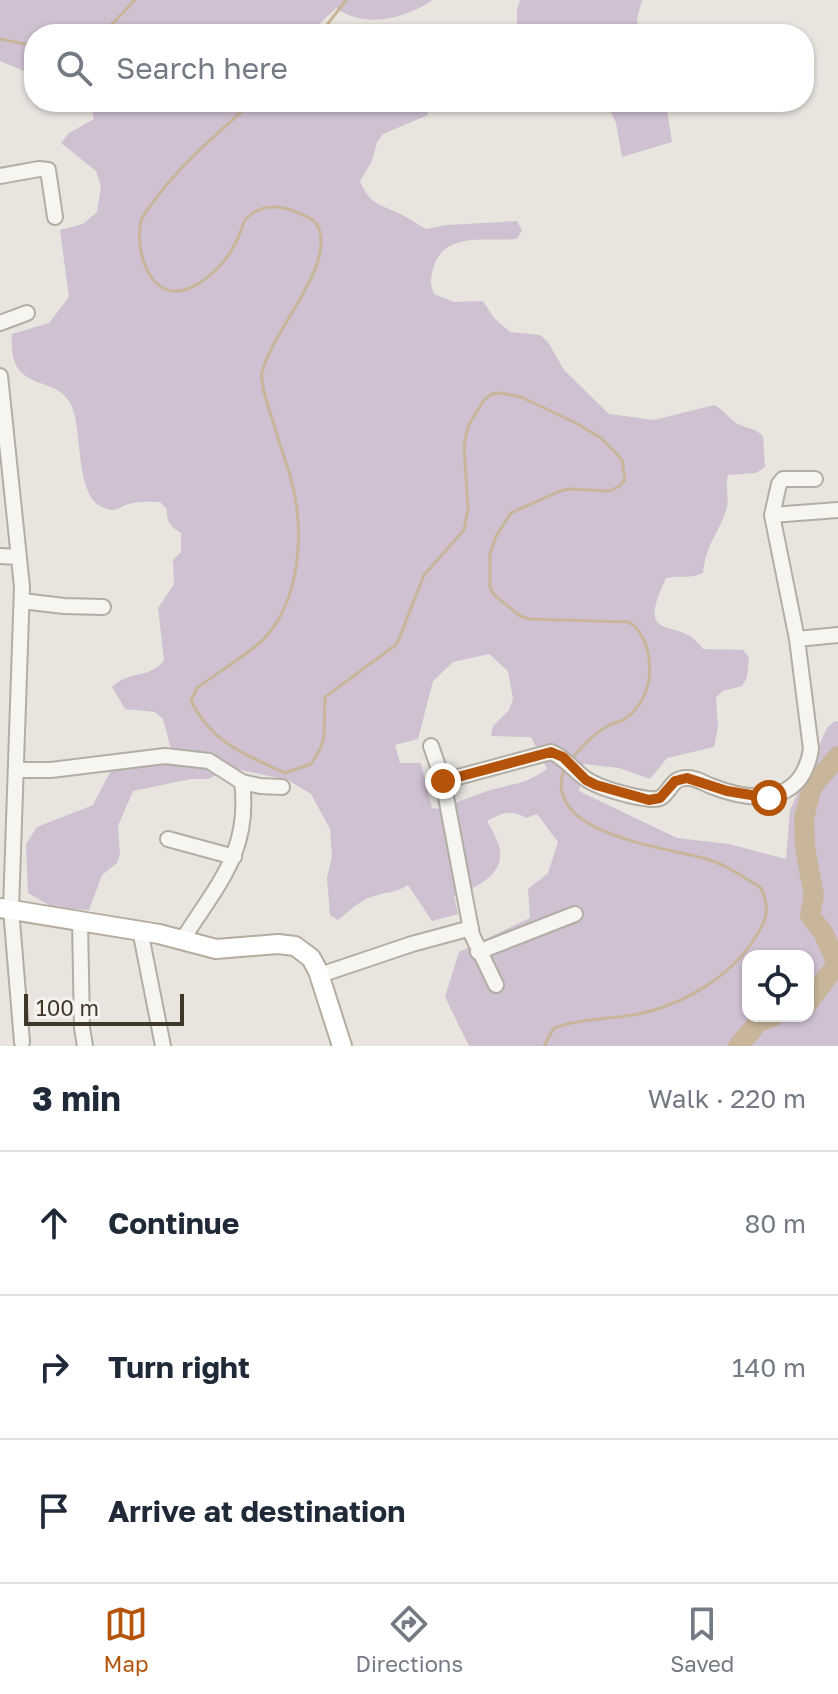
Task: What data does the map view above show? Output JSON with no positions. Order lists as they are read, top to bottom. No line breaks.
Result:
{"scale_bar":"100 m","page":{"search":"Search here","scale":"100 m","heading":["3 min","Walk · 220 m"],"list":[["Continue","80 m"],["Turn right","140 m"],"Arrive at destination"],"nav":["Map","Directions","Saved"]}}
